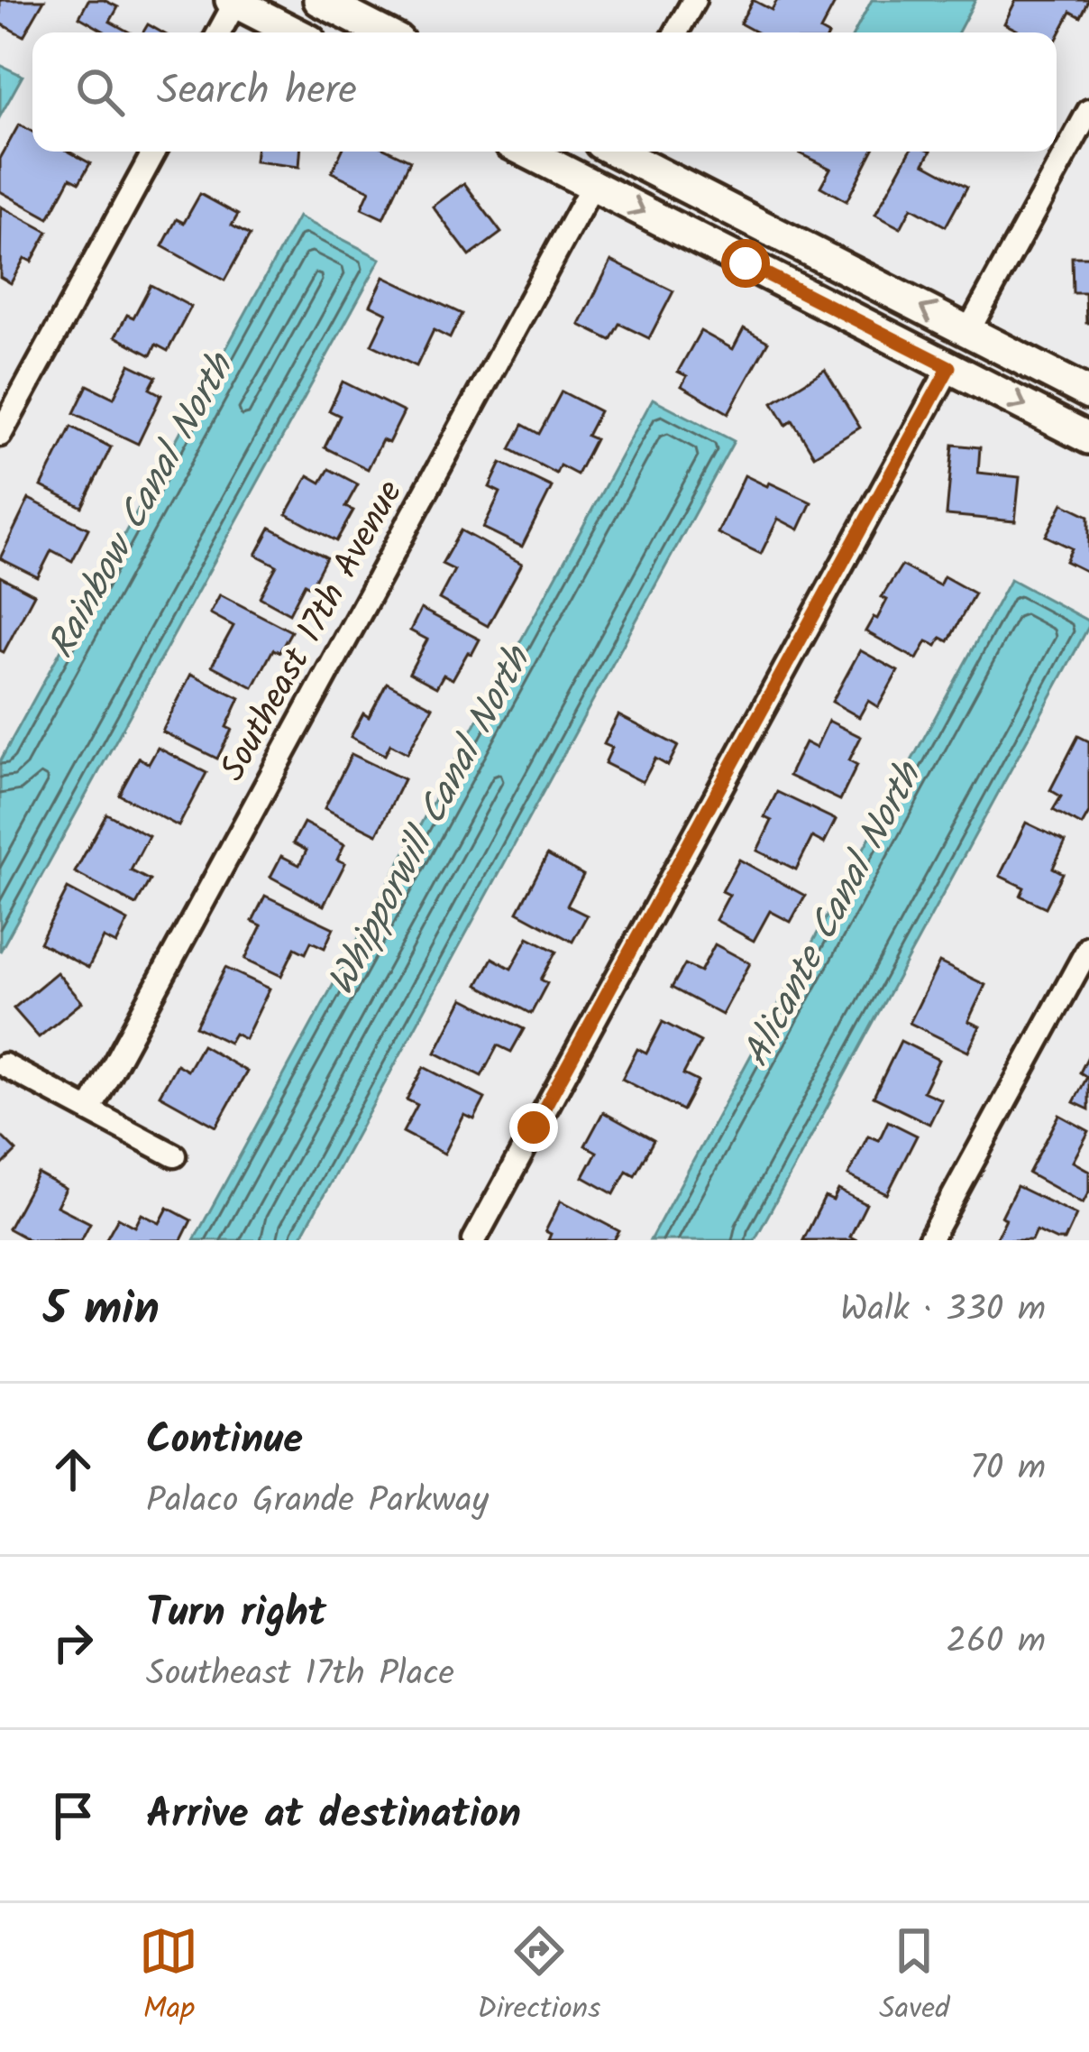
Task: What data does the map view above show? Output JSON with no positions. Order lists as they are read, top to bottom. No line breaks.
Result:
{"streets":{"street":["Southeast 17th Avenue"]},"water":["Rainbow Canal North","Whipporwill Canal North","Alicante Canal North"],"page":{"search":"Search here","heading":["5 min","Walk · 330 m"],"list":[["Continue","Palaco Grande Parkway","70 m"],["Turn right","Southeast 17th Place","260 m"],"Arrive at destination"],"nav":["Map","Directions","Saved"]}}
